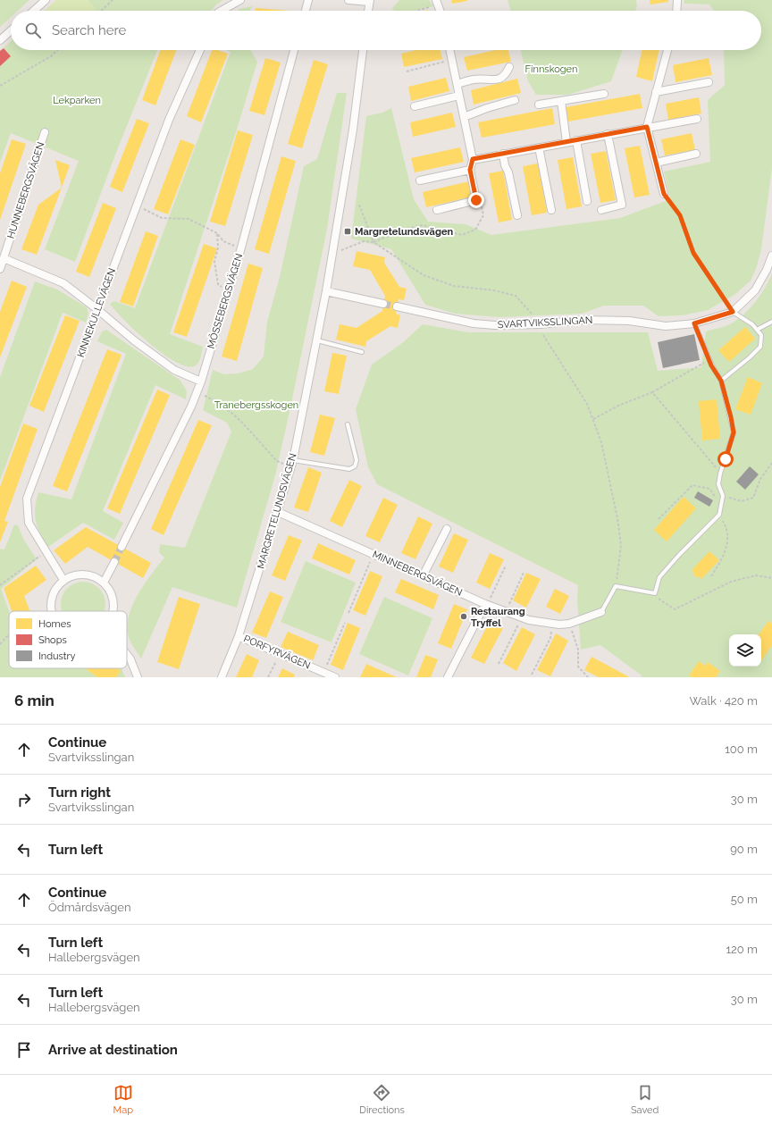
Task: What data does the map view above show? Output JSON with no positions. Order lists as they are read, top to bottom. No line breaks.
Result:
{"streets":{"street":["HUNNEBERGSVÄGEN","MÖSSEBERGSVÄGEN","KINNEKULLEVÄGEN","SVARTVIKSSLINGAN","MARGRETELUNDSVÄGEN","MINNEBERGSVÄGEN","PORFYRVÄGEN"]},"crossings":[["MARGRETELUNDSVÄGEN","MINNEBERGSVÄGEN"],["MARGRETELUNDSVÄGEN","PORFYRVÄGEN"]],"parks":["Finnskogen","Lekparken","Tranebergsskogen"],"places":{"transit":["Margretelundsvägen"],"other":["Restaurang Tryffel"]},"legend":["Homes","Shops","Industry"],"page":{"search":"Search here","heading":["6 min","Walk · 420 m"],"list":[["Continue","Svartviksslingan","100 m"],["Turn right","Svartviksslingan","30 m"],["Turn left","90 m"],["Continue","Ödmårdsvägen","50 m"],["Turn left","Hallebergsvägen","120 m"],["Turn left","Hallebergsvägen","30 m"],"Arrive at destination"],"nav":["Map","Directions","Saved"]}}
